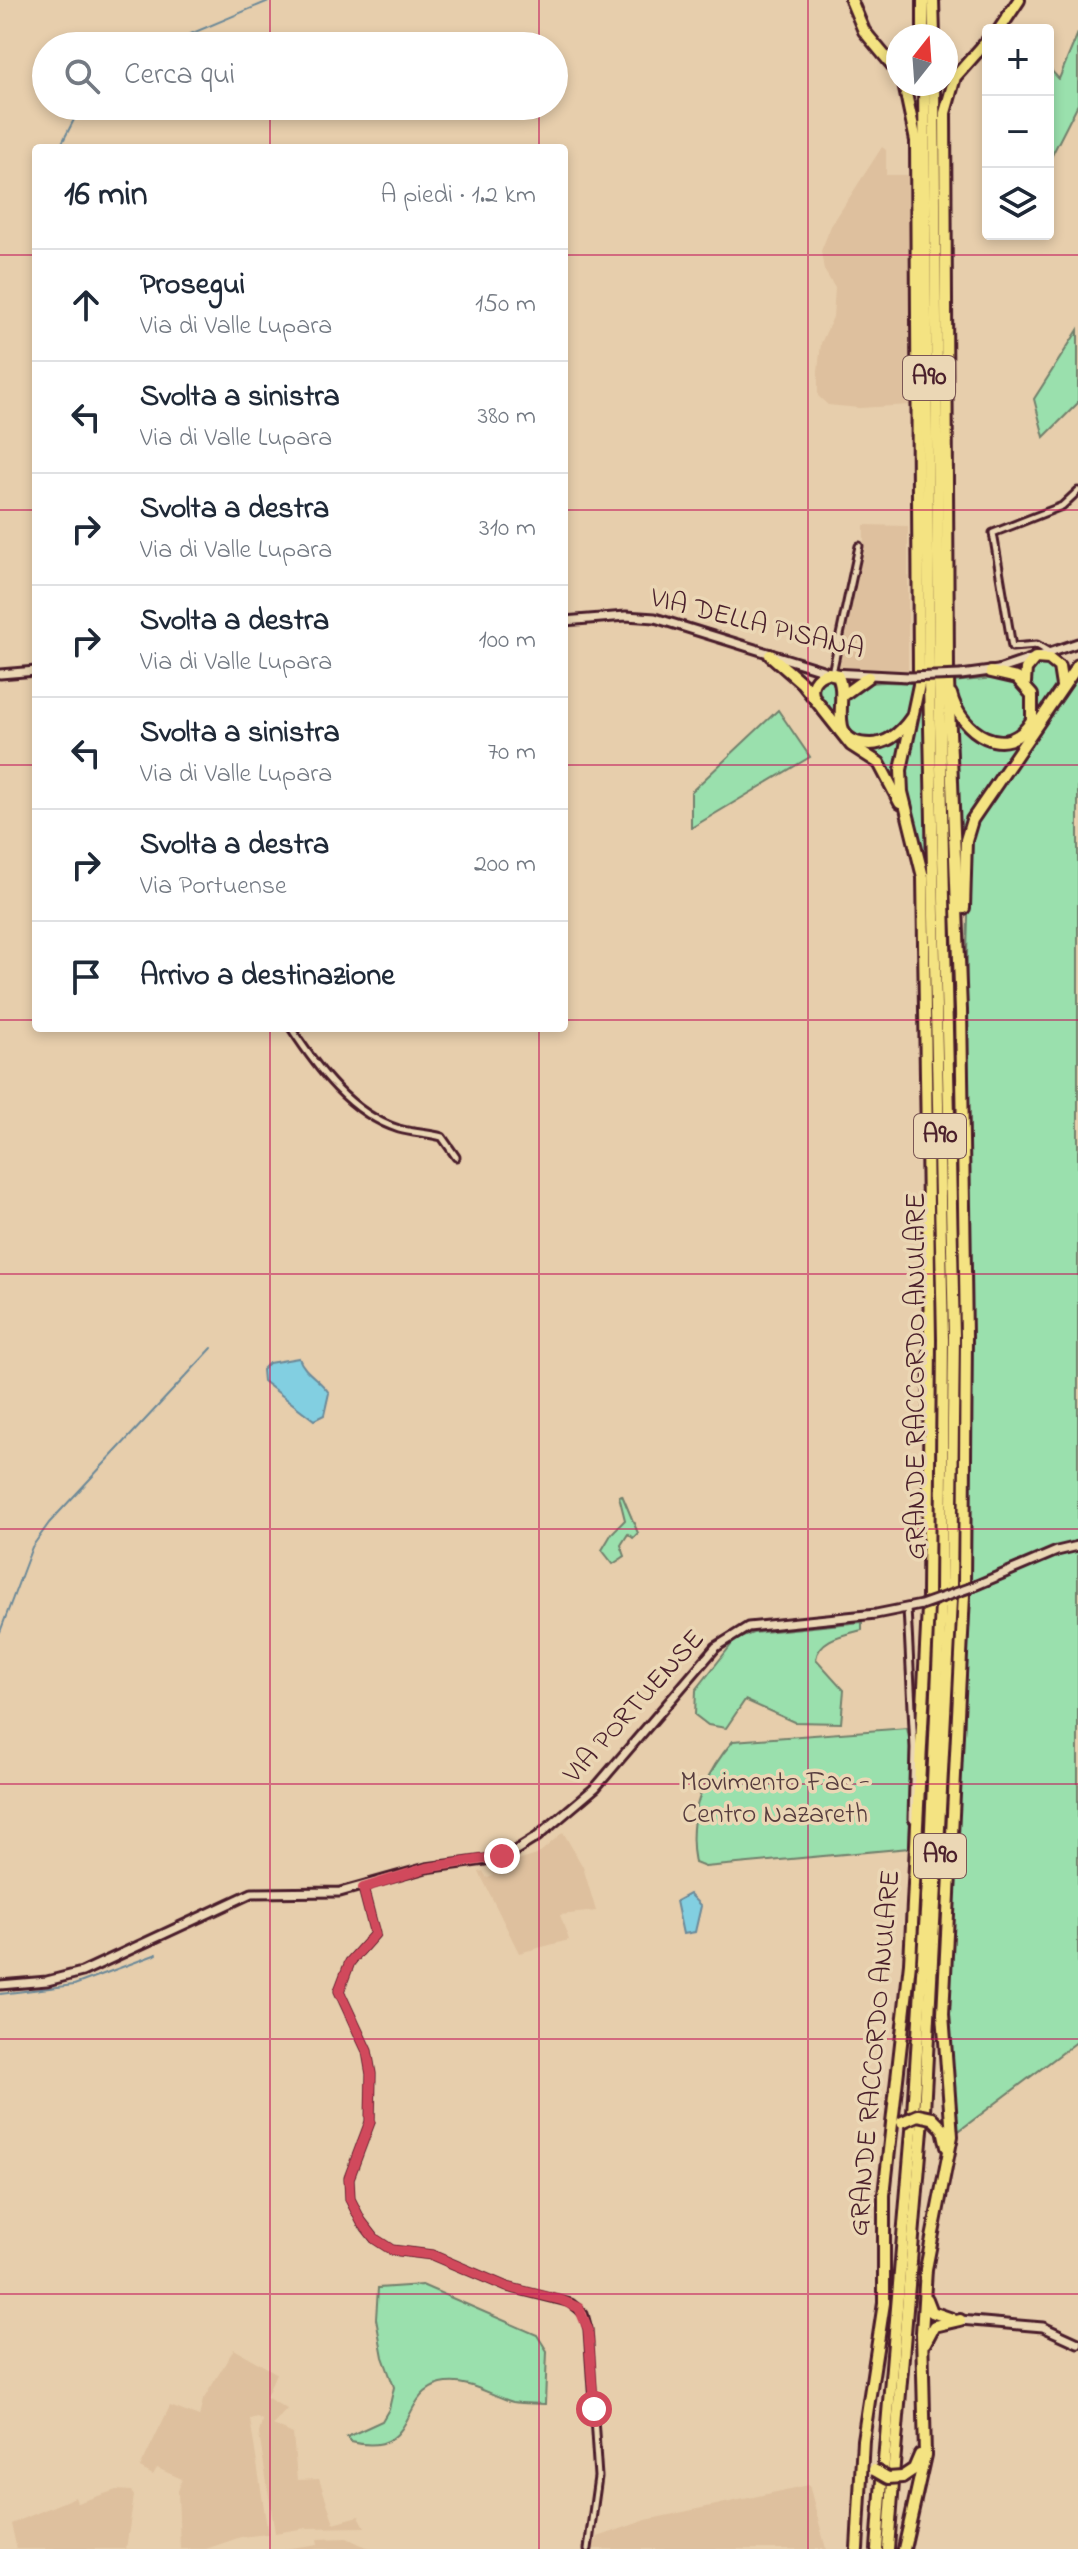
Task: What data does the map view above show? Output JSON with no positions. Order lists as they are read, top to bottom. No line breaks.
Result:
{"streets":{"highway":["A90","GRANDE RACCORDO ANULARE"],"main road":["VIA DELLA PISANA","VIA PORTUENSE"]},"crossings":[["VIA DELLA PISANA","GRANDE RACCORDO ANULARE"],["GRANDE RACCORDO ANULARE","VIA PORTUENSE"]],"parks":["Movimento Fac - Centro Nazareth"],"north":"top","page":{"map_buttons":["+","−"],"search":"Cerca qui","heading":["16 min","A piedi · 1.2 km"],"list":[["Prosegui","Via di Valle Lupara","150 m"],["Svolta a sinistra","Via di Valle Lupara","380 m"],["Svolta a destra","Via di Valle Lupara","310 m"],["Svolta a destra","Via di Valle Lupara","100 m"],["Svolta a sinistra","Via di Valle Lupara","70 m"],["Svolta a destra","Via Portuense","200 m"],"Arrivo a destinazione"]}}
